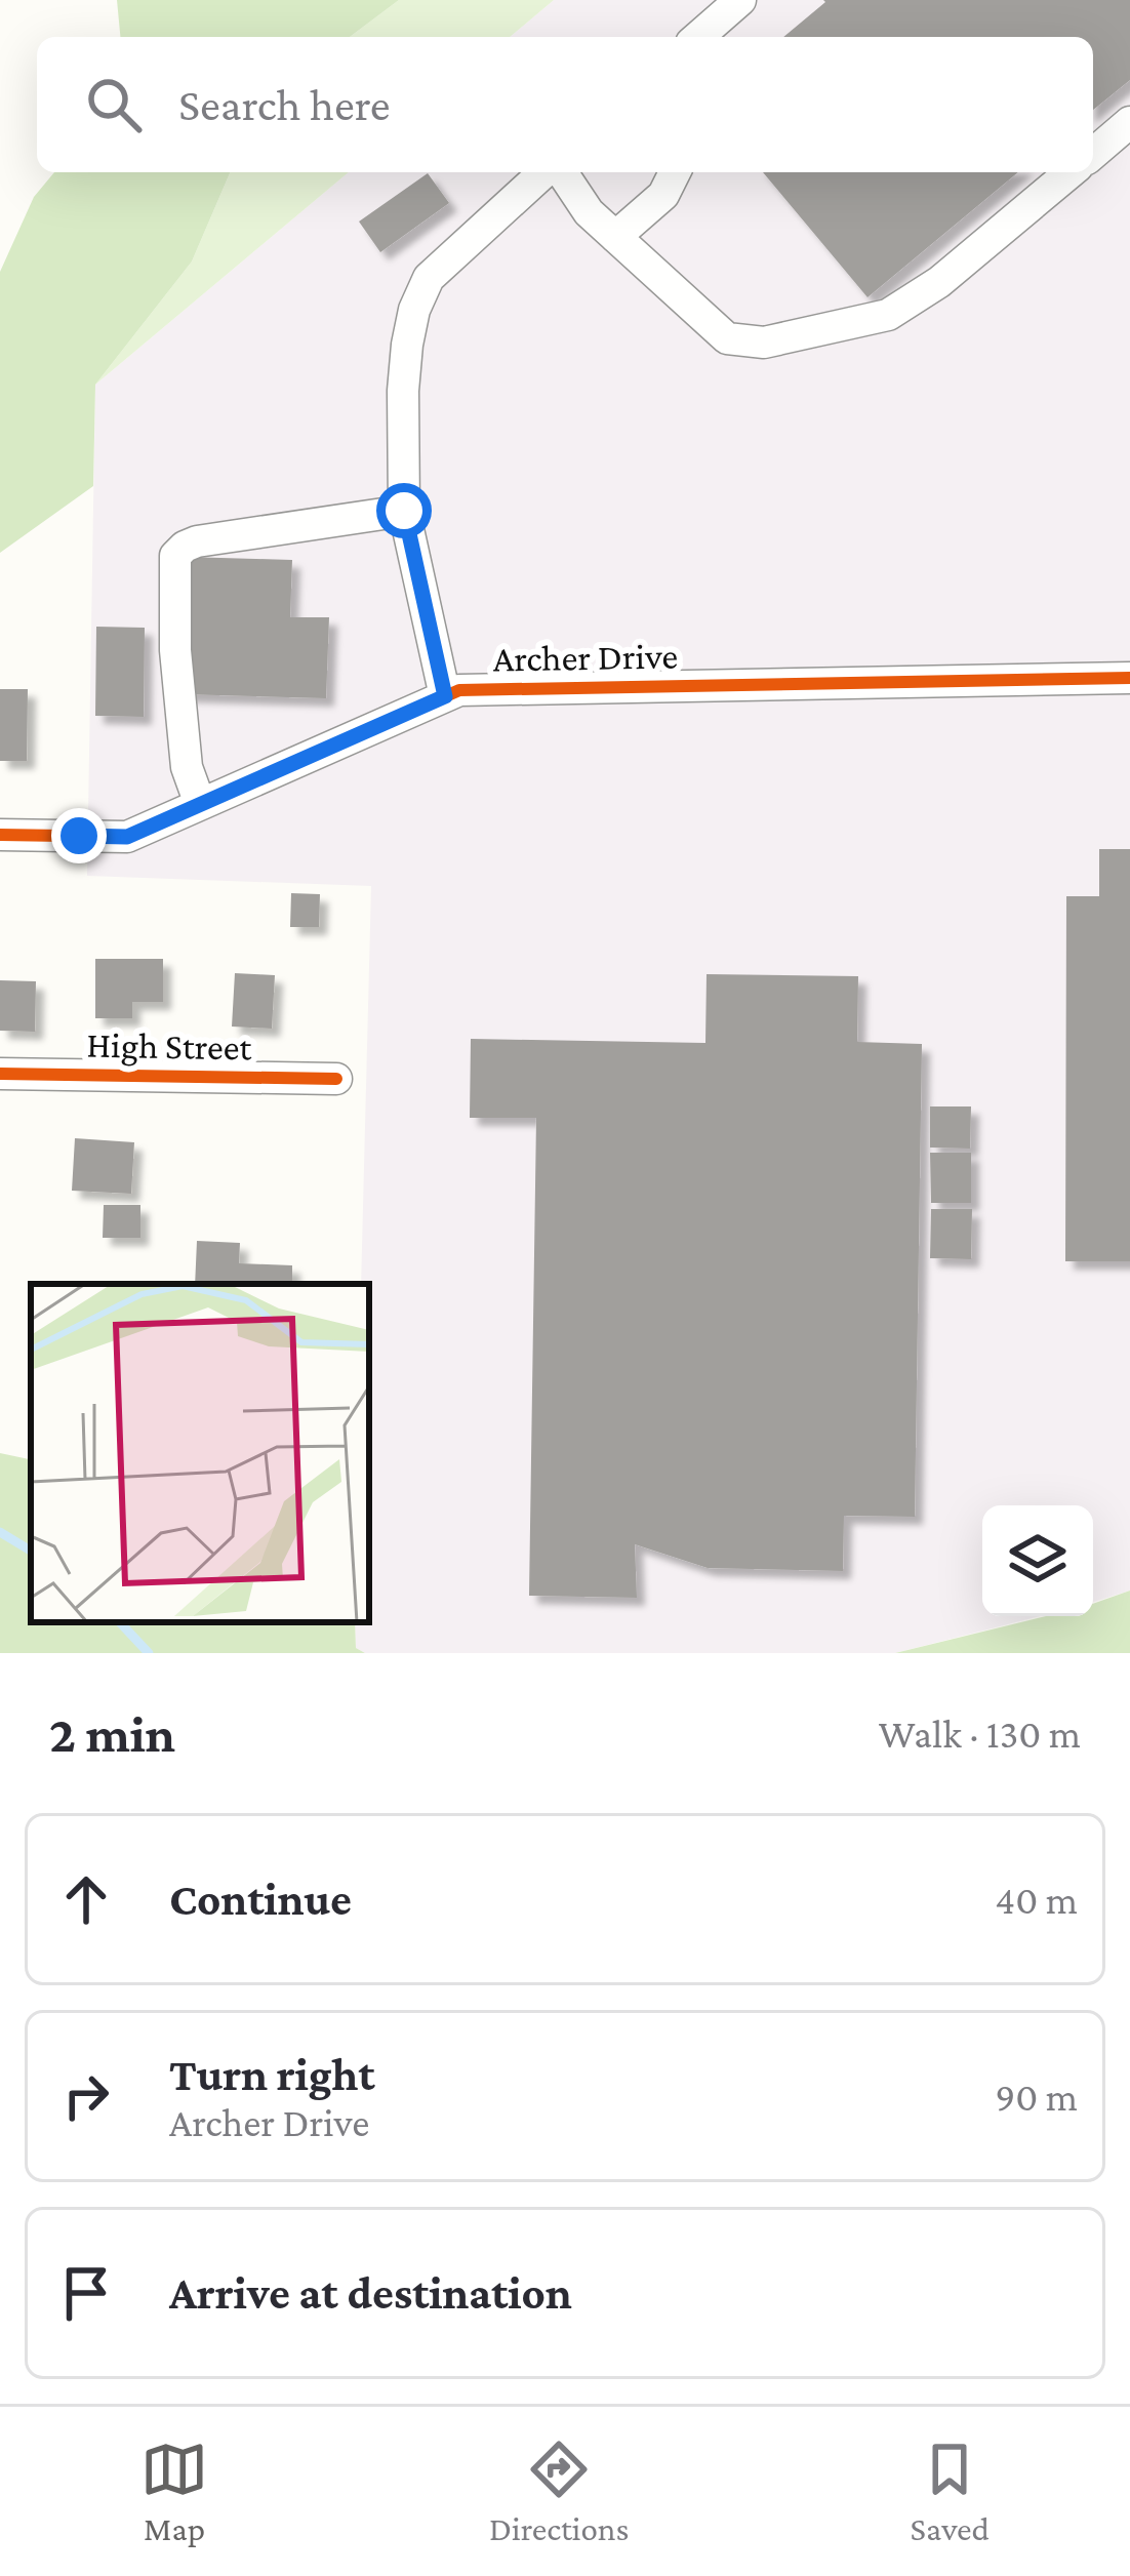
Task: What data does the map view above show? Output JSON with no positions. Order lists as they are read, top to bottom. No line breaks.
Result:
{"streets":{"street":["Archer Drive","High Street"]},"page":{"search":"Search here","heading":["2 min","Walk · 130 m"],"list":[["Continue","40 m"],["Turn right","Archer Drive","90 m"],"Arrive at destination"],"nav":["Map","Directions","Saved"]}}
